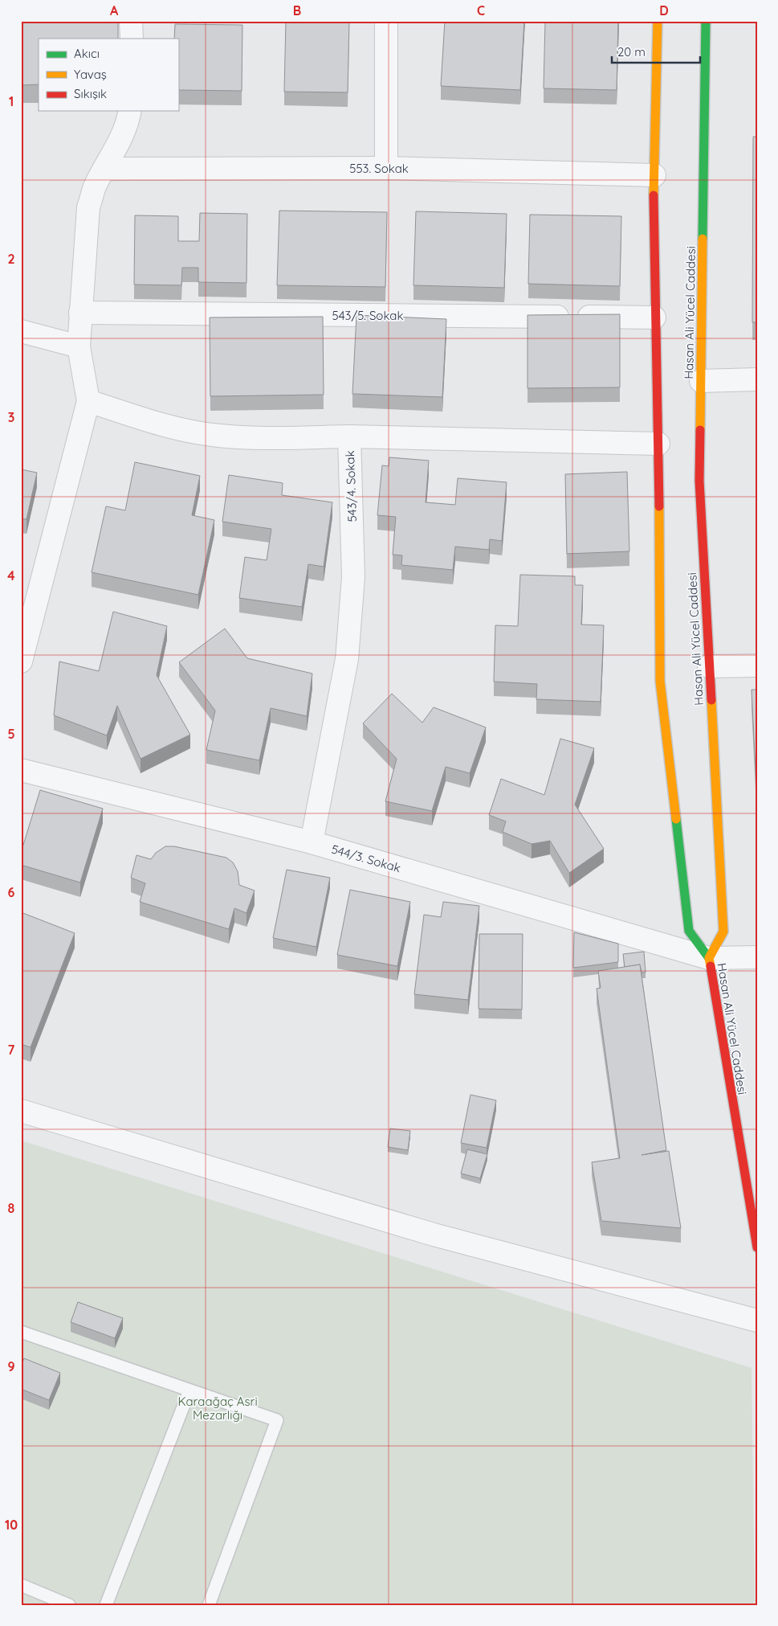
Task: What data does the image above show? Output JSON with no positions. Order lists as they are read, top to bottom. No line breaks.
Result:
{"streets":{"street":["553. Sokak","Hasan Ali Yücel Caddesi","543/5. Sokak","543/4. Sokak","544/3. Sokak"]},"crossings":[["Hasan Ali Yücel Caddesi","544/3. Sokak"],["543/4. Sokak","544/3. Sokak"]],"parks":["Karaağaç Asri Mezarlığı"],"legend":["Akıcı","Yavaş","Sıkışık"],"scale_bar":"20 m","grid":{"columns":["A","B","C","D"],"rows":["1","2","3","4","5","6","7","8","9","10"]}}
